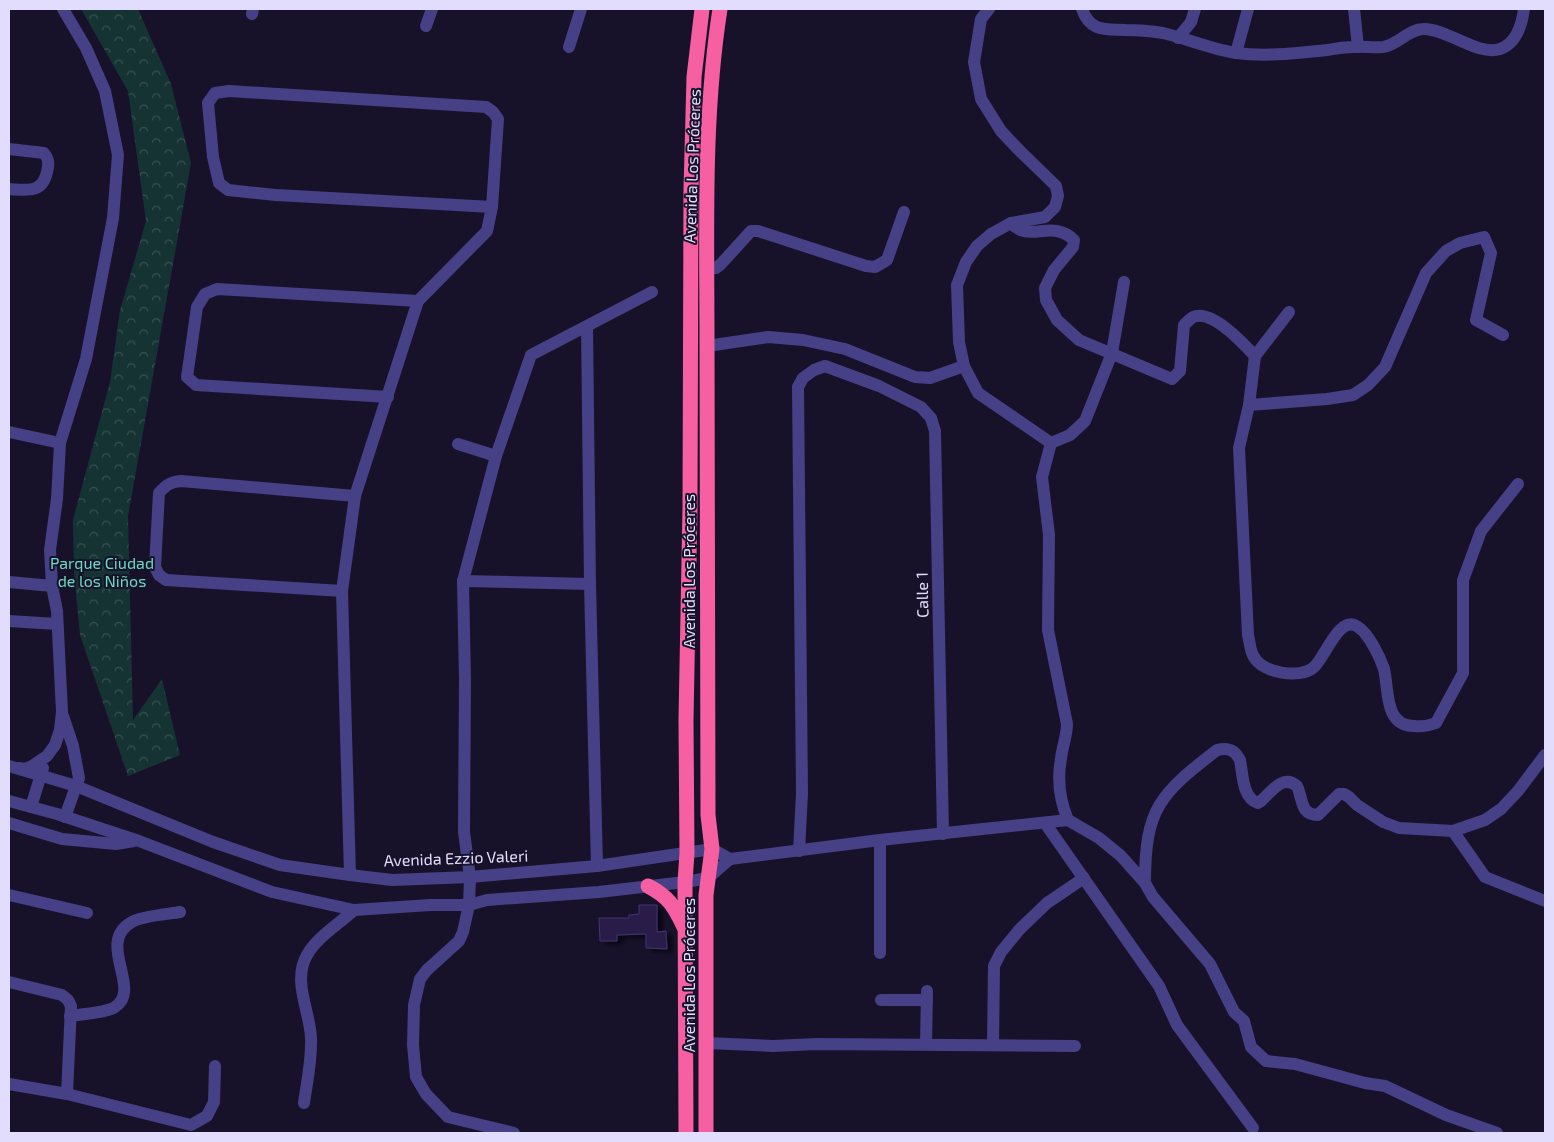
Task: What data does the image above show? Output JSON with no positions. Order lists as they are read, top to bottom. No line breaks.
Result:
{"streets":{"highway":["Avenida Los Próceres"],"street":["Calle 1","Avenida Ezzio Valeri"]},"crossings":[["Avenida Los Próceres","Avenida Ezzio Valeri"]],"parks":["Parque Ciudad de los Niños"]}
